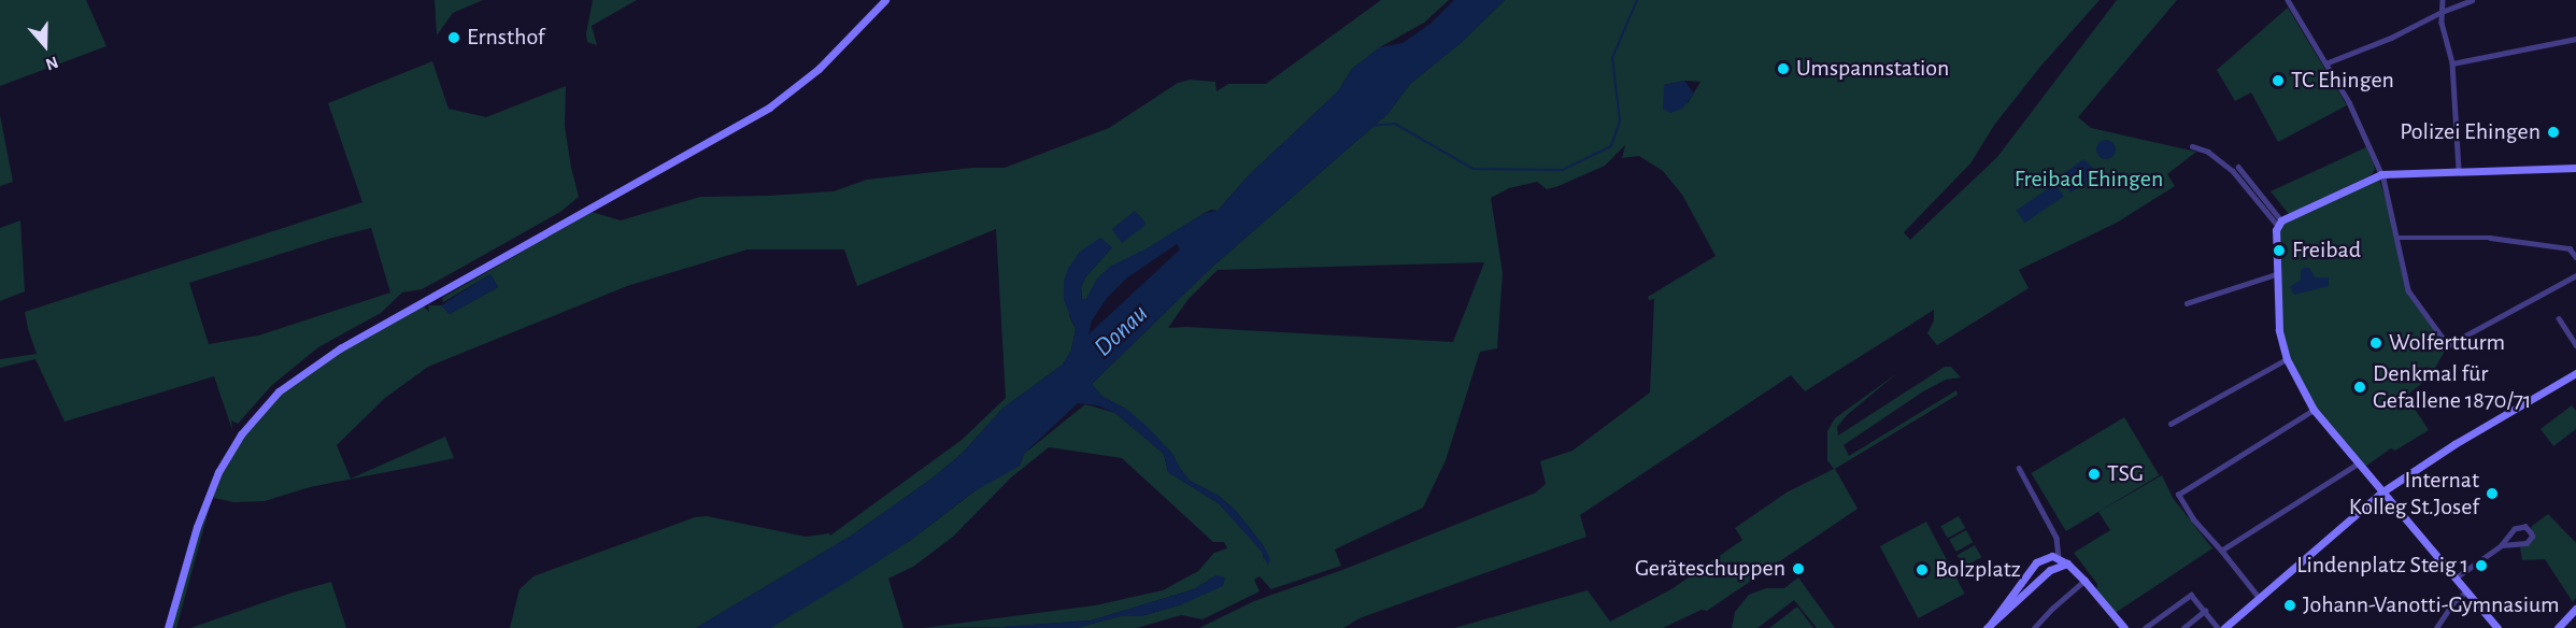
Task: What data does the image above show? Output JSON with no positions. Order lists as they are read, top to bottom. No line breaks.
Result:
{"water":["Donau"],"parks":["Freibad Ehingen"],"places":["Ernsthof","Umspannstation","TC Ehingen","Polizei Ehingen","Freibad","Wolfertturm","Denkmal für Gefallene 1870/71","TSG","Internat Kolleg St.Josef","Lindenplatz Steig 1","Geräteschuppen","Bolzplatz","Johann-Vanotti-Gymnasium"],"north":"bottom"}
